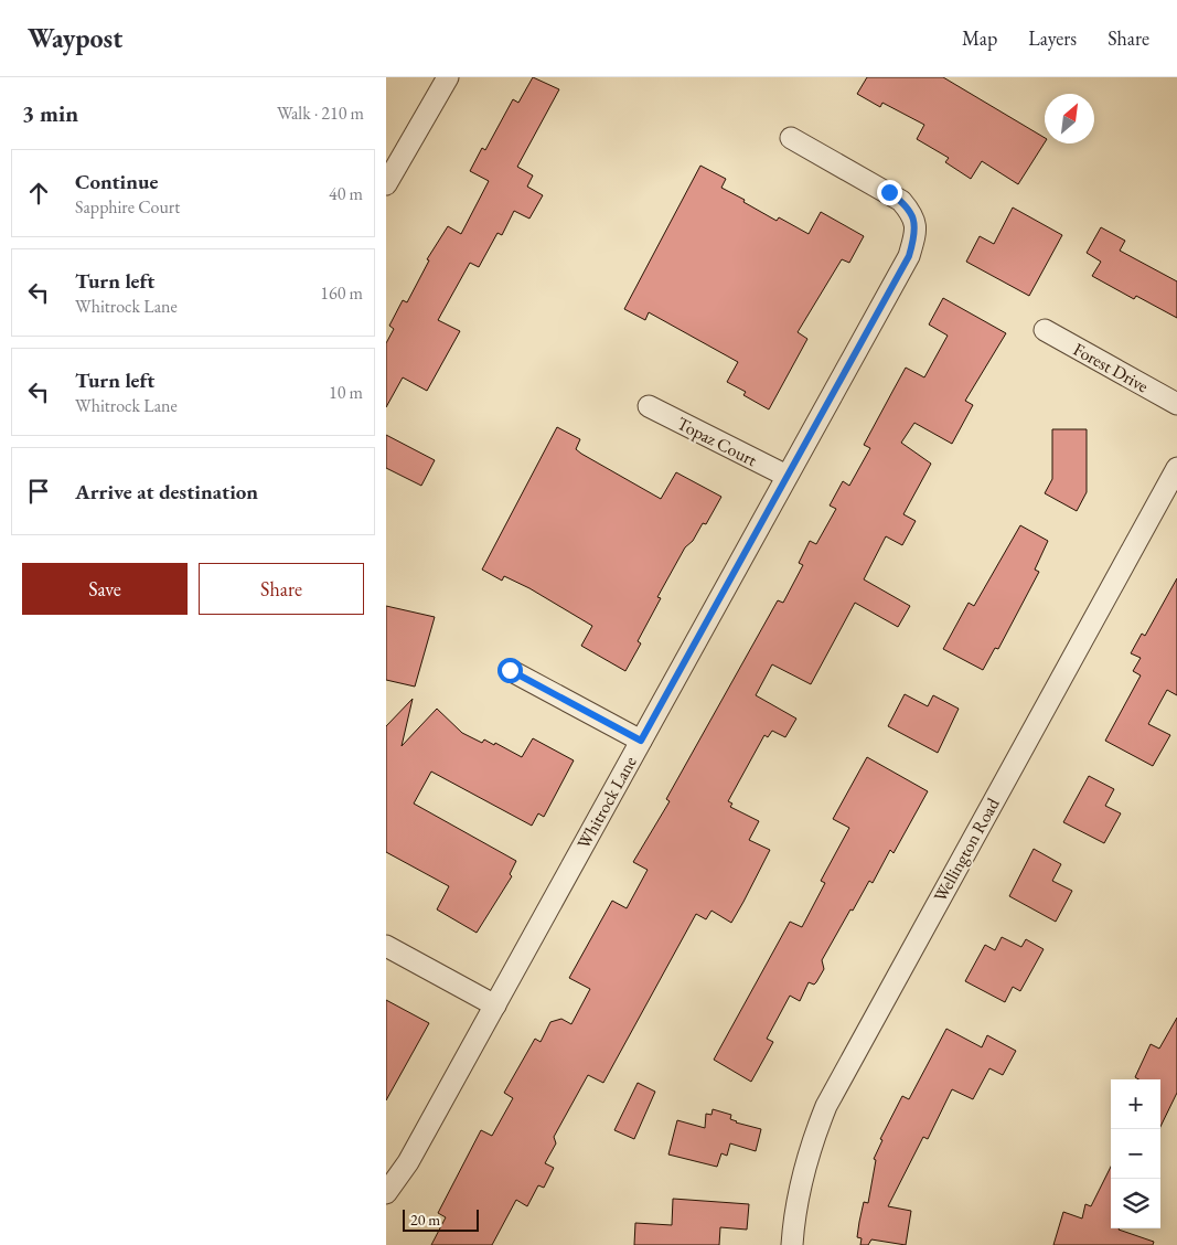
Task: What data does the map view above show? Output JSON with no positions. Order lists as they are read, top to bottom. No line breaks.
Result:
{"streets":{"street":["Forest Drive","Topaz Court","Whitrock Lane","Wellington Road"]},"crossings":[["Topaz Court","Whitrock Lane"]],"scale_bar":"20 m","north":"top right","page":{"header":"Waypost","nav":["Map","Layers","Share"],"heading":["3 min","Walk · 210 m"],"list":[["Continue","Sapphire Court","40 m"],["Turn left","Whitrock Lane","160 m"],["Turn left","Whitrock Lane","10 m"],"Arrive at destination"],"buttons":["Save","Share"],"map_buttons":["+","−"],"scale":"20 m"}}
